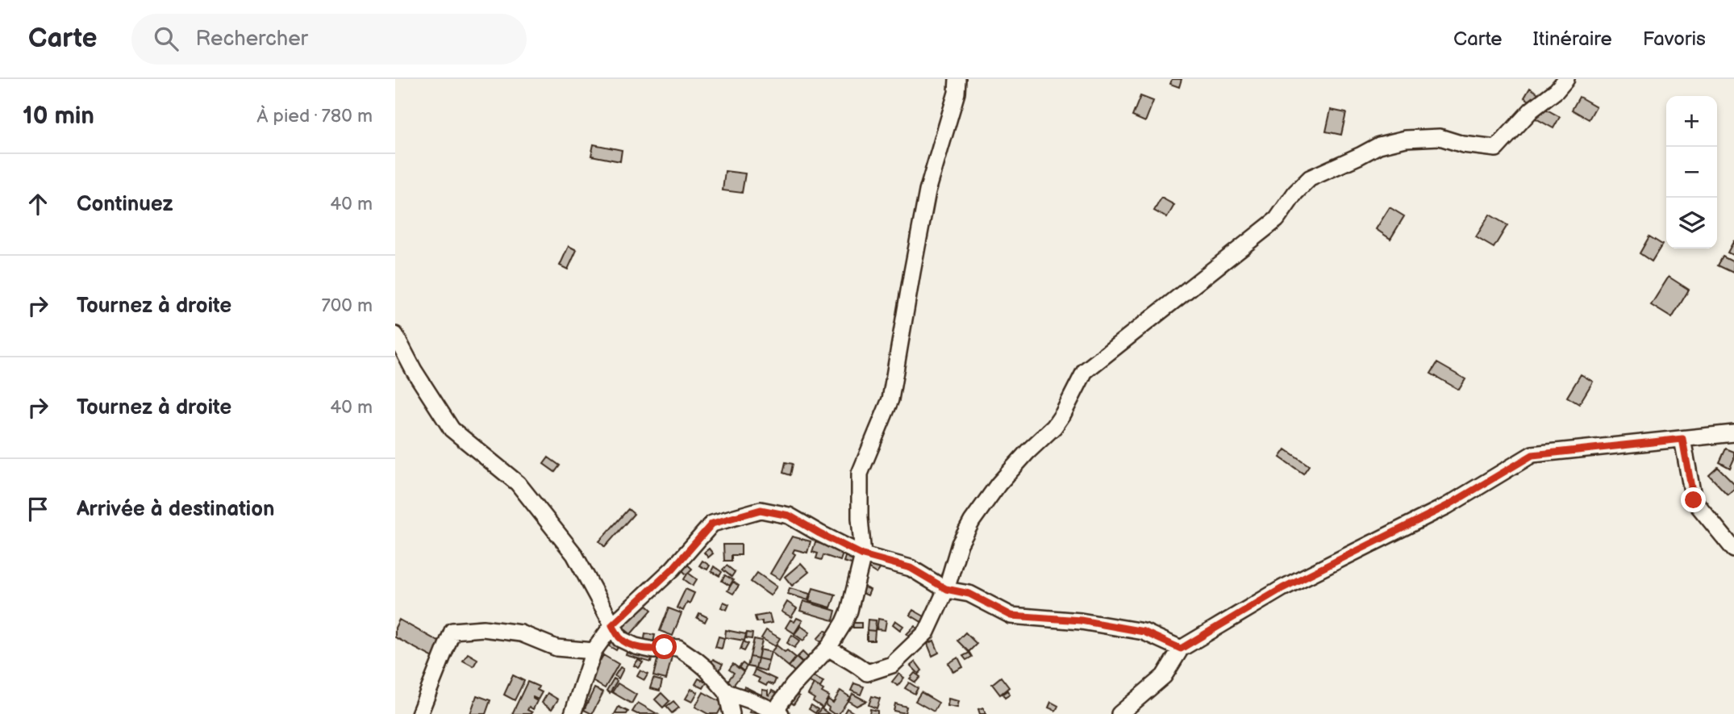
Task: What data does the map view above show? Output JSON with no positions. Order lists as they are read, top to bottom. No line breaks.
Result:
{"page":{"header":"Carte","search":"Rechercher","nav":["Carte","Itinéraire","Favoris"],"heading":["10 min","À pied · 780 m"],"map_buttons":["+","−"],"list":[["Continuez","40 m"],["Tournez à droite","700 m"],["Tournez à droite","40 m"],"Arrivée à destination"]}}
